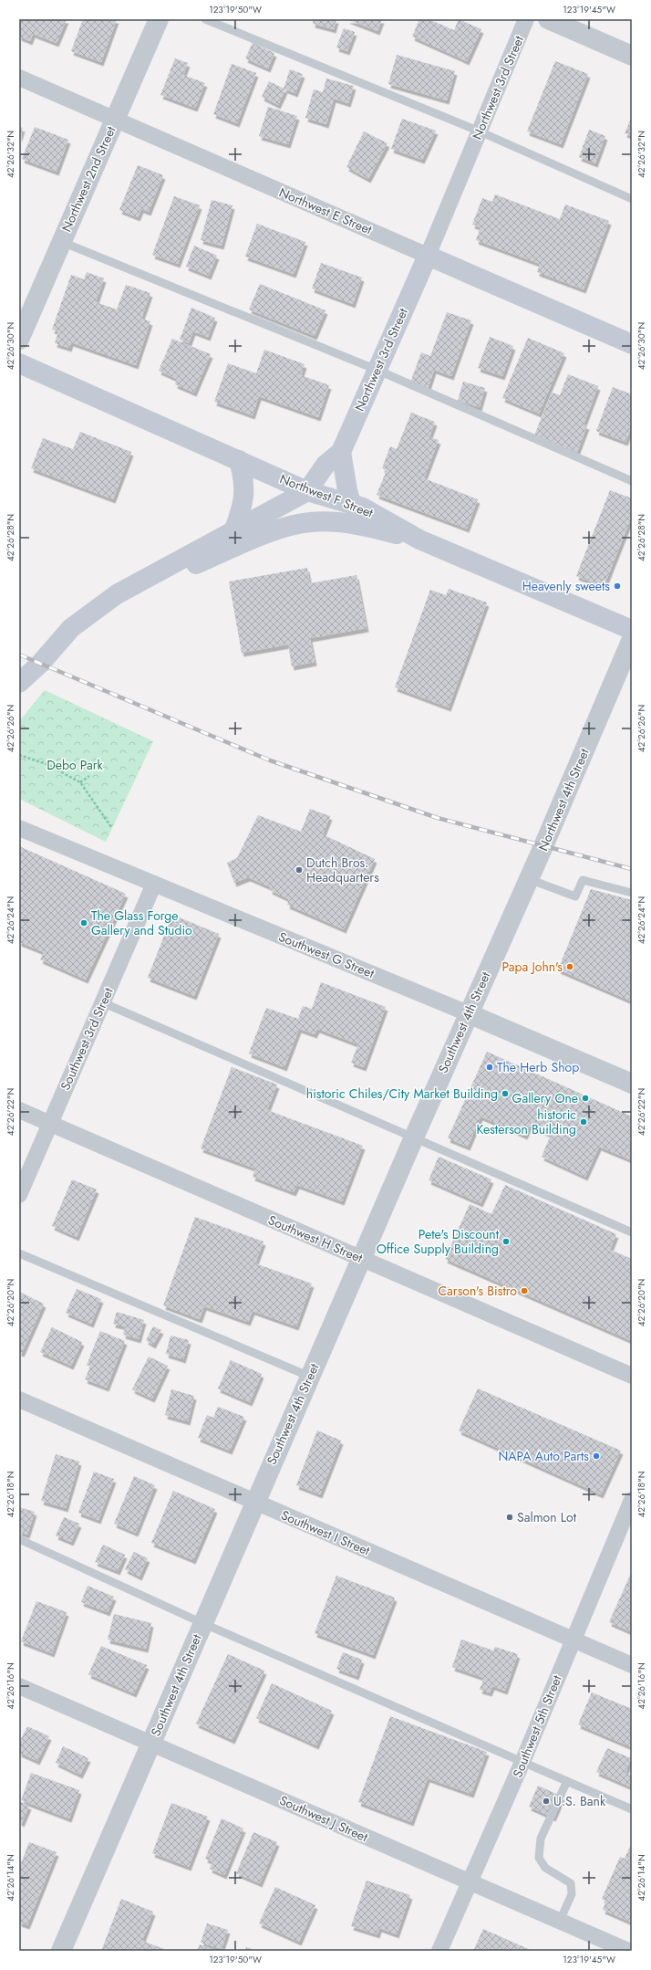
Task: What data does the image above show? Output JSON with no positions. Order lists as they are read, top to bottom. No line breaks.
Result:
{"streets":{"main road":["Northwest 3rd Street","Northwest E Street","Northwest F Street"],"street":["Northwest 2nd Street","Northwest 4th Street","Southwest G Street","Southwest 4th Street","Southwest 3rd Street","Southwest H Street","Southwest I Street","Southwest 5th Street","Southwest J Street"]},"crossings":[["Northwest 3rd Street","Northwest E Street"],["Northwest 3rd Street","Northwest F Street"],["Northwest 2nd Street","Northwest E Street"],["Northwest 4th Street","Southwest 4th Street"],["Southwest G Street","Southwest 4th Street"],["Southwest G Street","Southwest 3rd Street"],["Southwest 4th Street","Southwest H Street"],["Southwest 4th Street","Southwest I Street"],["Southwest 4th Street","Southwest J Street"],["Southwest 3rd Street","Southwest H Street"],["Southwest I Street","Southwest 5th Street"],["Southwest 5th Street","Southwest J Street"]],"parks":["Debo Park"],"places":["Heavenly sweets","Dutch Bros. Headquarters","The Glass Forge Gallery and Studio","Papa John's","The Herb Shop","historic Chiles/City Market Building","Gallery One","historic Kesterson Building","Pete's Discount Office Supply Building","Carson's Bistro","NAPA Auto Parts","Salmon Lot","U.S. Bank"],"coordinates":["123°19'50\"W","123°19'45\"W","42°26'32\"N","42°26'30\"N","42°26'28\"N","42°26'26\"N","42°26'24\"N","42°26'22\"N","42°26'20\"N","42°26'18\"N","42°26'16\"N","42°26'14\"N"]}
